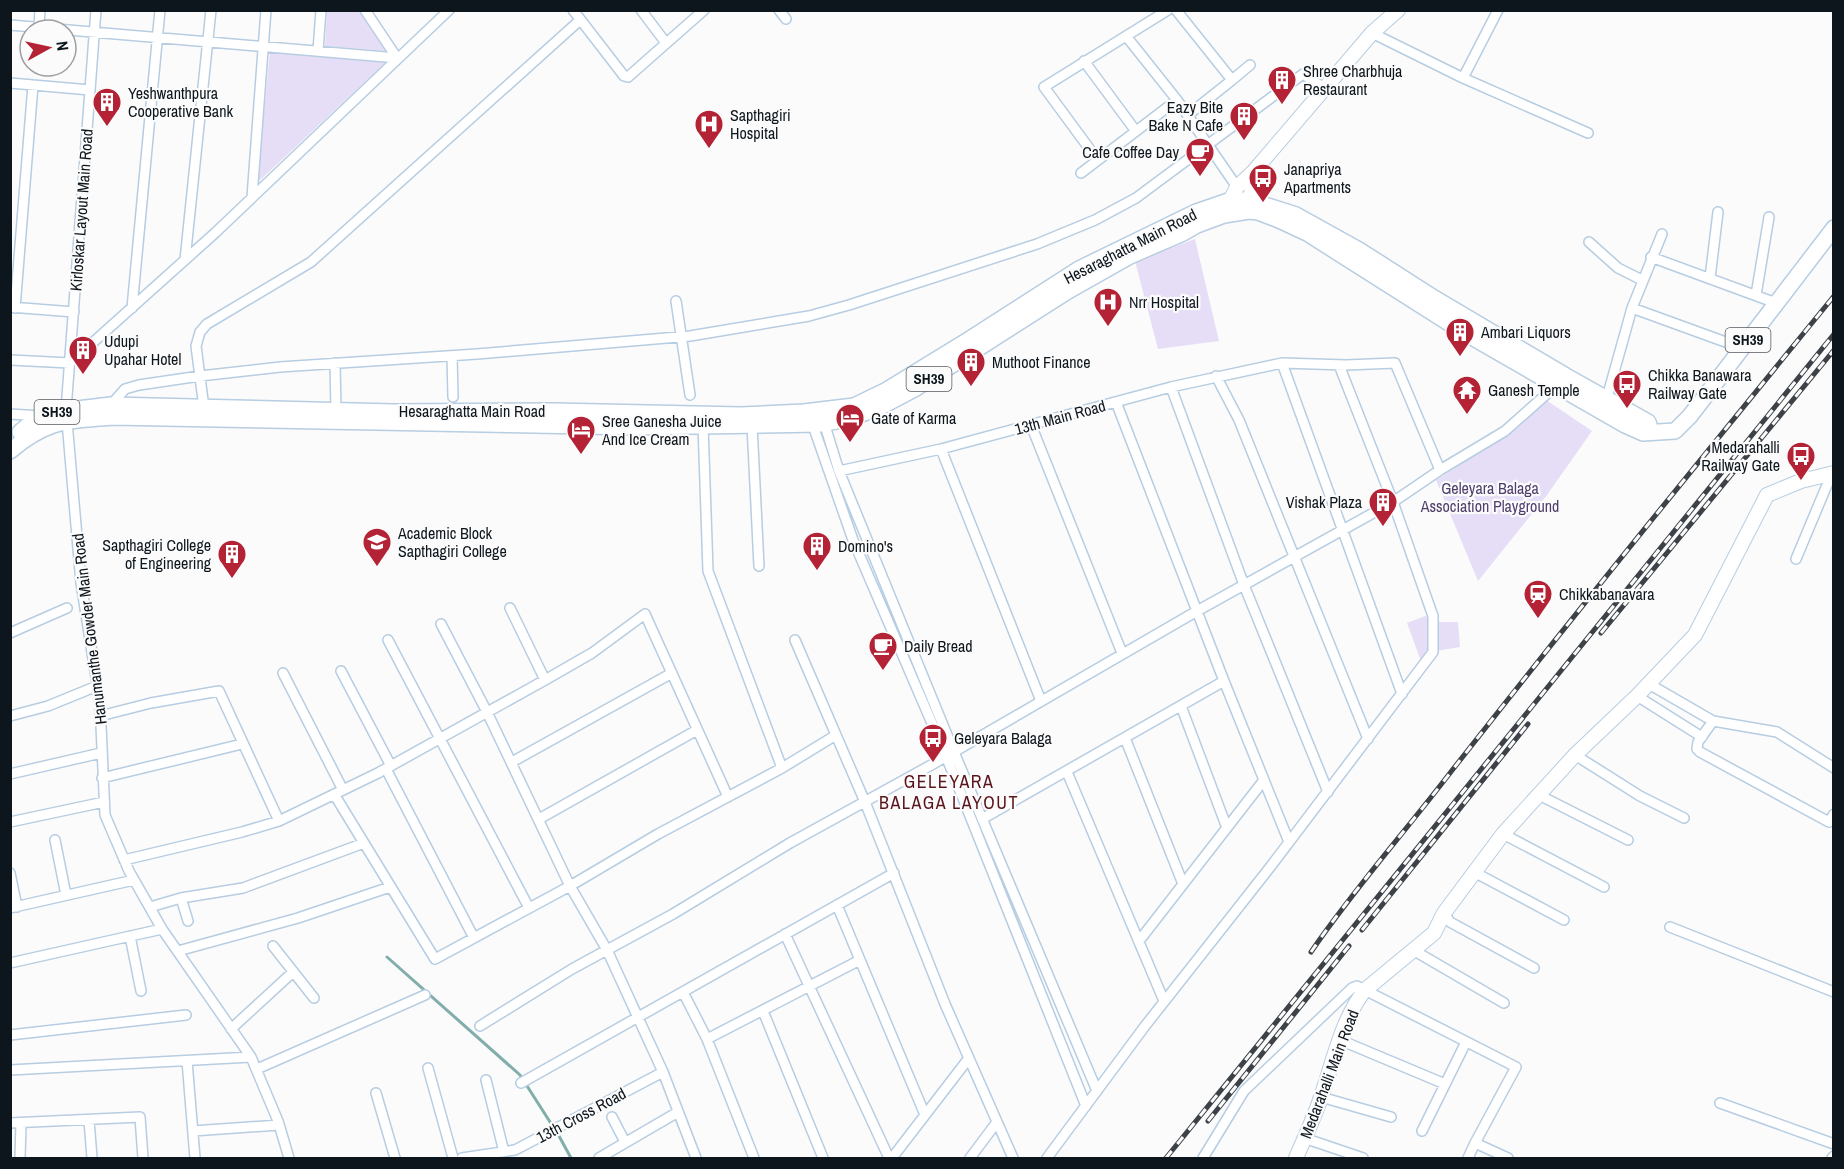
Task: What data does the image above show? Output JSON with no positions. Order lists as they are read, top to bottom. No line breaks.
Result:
{"streets":{"main road":["Hesaraghatta Main Road","SH39"],"street":["Kirloskar Layout Main Road","13th Main Road","Hanumanthe Gowder Main Road","Medarahalli Main Road","13th Cross Road"]},"crossings":[["Kirloskar Layout Main Road","SH39"],["Kirloskar Layout Main Road","Hanumanthe Gowder Main Road"],["SH39","Hanumanthe Gowder Main Road"]],"districts":["GELEYARA BALAGA LAYOUT"],"parks":["Geleyara Balaga Association Playground"],"places":{"building":["Shree Charbhuja Restaurant","Yeshwanthpura Cooperative Bank","Eazy Bite Bake N Cafe","Ambari Liquors","Udupi Upahar Hotel","Muthoot Finance","Vishak Plaza","Domino's","Sapthagiri College of Engineering"],"hospital":["Sapthagiri Hospital","Nrr Hospital"],"cafe":["Cafe Coffee Day","Daily Bread"],"bus stop":["Janapriya Apartments","Chikka Banawara Railway Gate","Medarahalli Railway Gate","Geleyara Balaga"],"temple":["Ganesh Temple"],"hotel":["Gate of Karma","Sree Ganesha Juice And Ice Cream"],"school or university":["Academic Block Sapthagiri College"],"station":["Chikkabanavara"]},"north":"right"}
